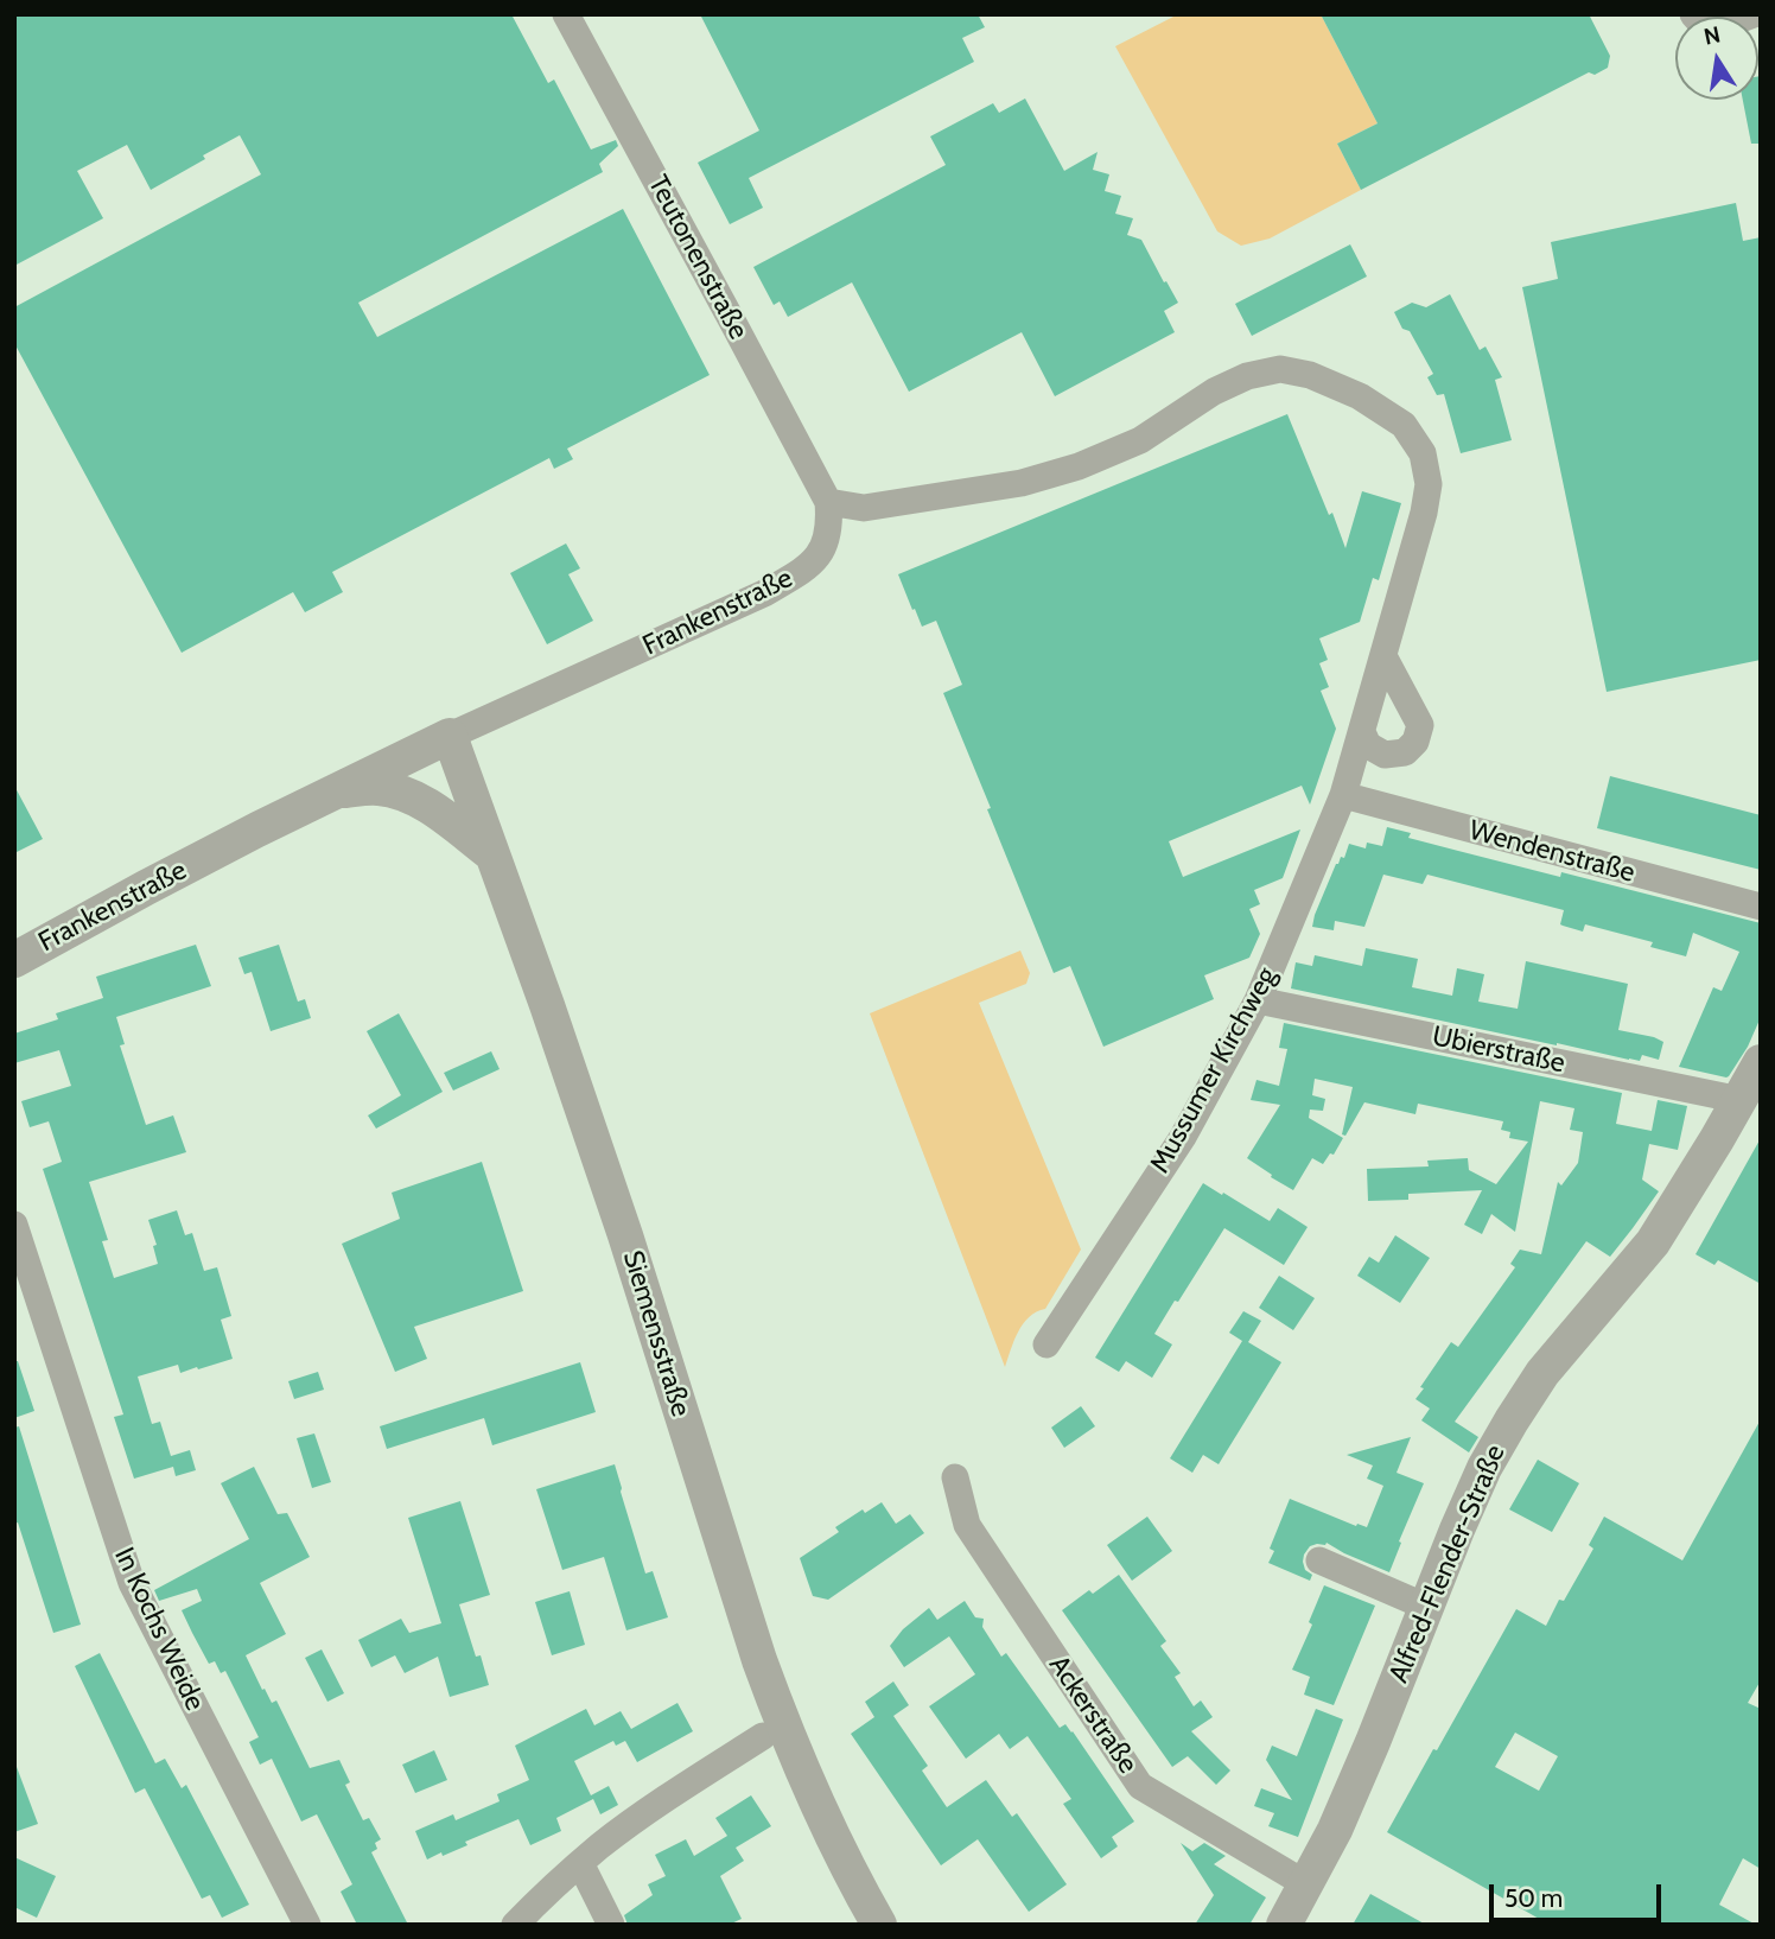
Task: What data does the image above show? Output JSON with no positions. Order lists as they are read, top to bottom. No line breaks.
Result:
{"streets":{"street":["Teutonenstraße","Frankenstraße","Wendenstraße","Ubierstraße","Mussumer Kirchweg","Siemensstraße","Alfred-Flender-Straße","In Kochs Weide","Ackerstraße"]},"crossings":[["Teutonenstraße","Frankenstraße"],["Frankenstraße","Siemensstraße"],["Wendenstraße","Mussumer Kirchweg"],["Ubierstraße","Mussumer Kirchweg"],["Ubierstraße","Alfred-Flender-Straße"],["Alfred-Flender-Straße","Ackerstraße"]],"scale_bar":"50 m","north":"top"}
